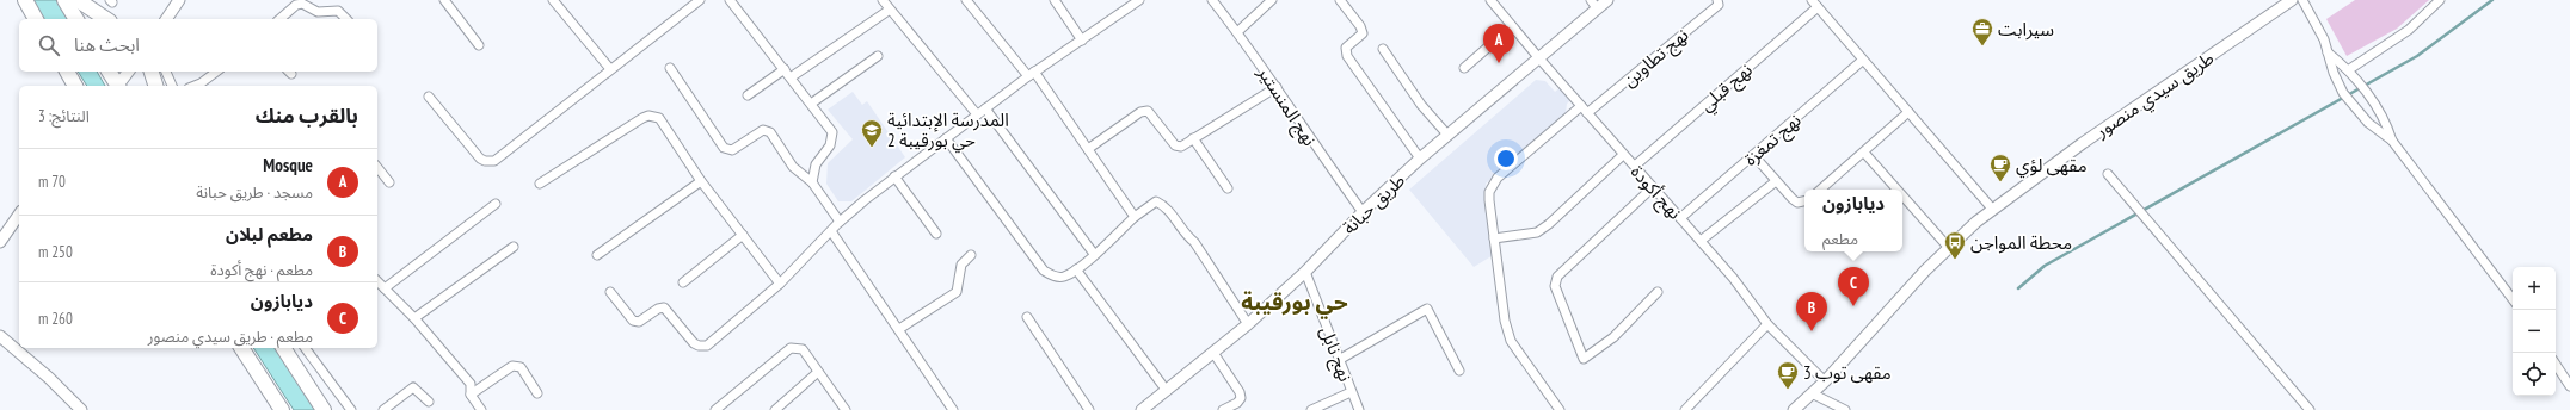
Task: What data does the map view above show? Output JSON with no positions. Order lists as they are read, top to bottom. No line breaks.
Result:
{"streets":{"street":["نهج تطاوين","نهج قبلي","طريق سيدي منصور","نهج المنستير","نهج تمغزة","نهج أكودة","طريق حبانة","نهج نابل"]},"crossings":[["نهج تطاوين","نهج أكودة"],["نهج قبلي","نهج أكودة"],["طريق سيدي منصور","نهج أكودة"],["نهج المنستير","طريق حبانة"],["نهج تمغزة","نهج أكودة"],["نهج أكودة","طريق حبانة"],["طريق حبانة","نهج نابل"]],"districts":["حي بورقيبة"],"places":{"office":["سيرابت"],"school or university":["المدرسة الإبتدائية حي بورقيبة 2"],"cafe":["مقهى لؤي","مقهى توب 3"],"bus stop":["محطة المواجن"]},"page":{"search":"ابحث هنا","pins":["A","C","B"],"heading":["بالقرب منك","النتائج: 3"],"list":[{"mark":"A","name":"Mosque","note":"مسجد · طريق حبانة","value":"70 m"},{"mark":"B","name":"مطعم لبلان","note":"مطعم · نهج أكودة","value":"250 m"},{"mark":"C","name":"ديابازون","note":"مطعم · طريق سيدي منصور","value":"260 m"}],"popup":["ديابازون","مطعم"],"map_buttons":["+","−"]}}
